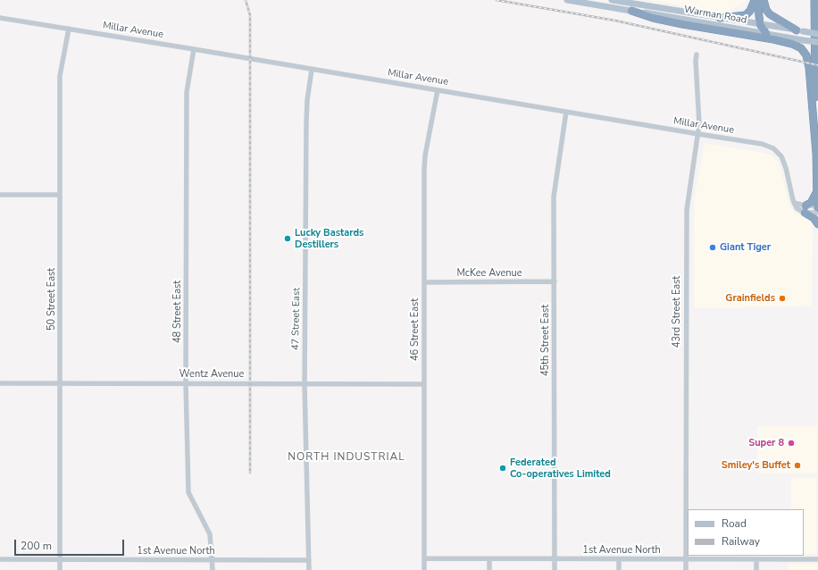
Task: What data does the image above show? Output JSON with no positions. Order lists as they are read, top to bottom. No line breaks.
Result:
{"streets":{"main road":["Warman Road"],"street":["Millar Avenue","McKee Avenue","50 Street East","48 Street East","43rd Street East","47 Street East","46 Street East","45th Street East","Wentz Avenue","1st Avenue North"]},"crossings":[["Millar Avenue","50 Street East"],["Millar Avenue","48 Street East"],["Millar Avenue","43rd Street East"],["Millar Avenue","47 Street East"],["Millar Avenue","46 Street East"],["Millar Avenue","45th Street East"],["McKee Avenue","46 Street East"],["McKee Avenue","45th Street East"],["50 Street East","Wentz Avenue"],["50 Street East","1st Avenue North"],["48 Street East","Wentz Avenue"],["48 Street East","1st Avenue North"],["43rd Street East","1st Avenue North"],["47 Street East","Wentz Avenue"],["47 Street East","1st Avenue North"],["46 Street East","Wentz Avenue"],["46 Street East","1st Avenue North"],["45th Street East","1st Avenue North"]],"districts":["NORTH INDUSTRIAL"],"places":["Lucky Bastards Destillers","Giant Tiger","Grainfields","Super 8","Smiley's Buffet","Federated Co-operatives Limited"],"legend":["Road","Railway"],"scale_bar":"200 m"}
